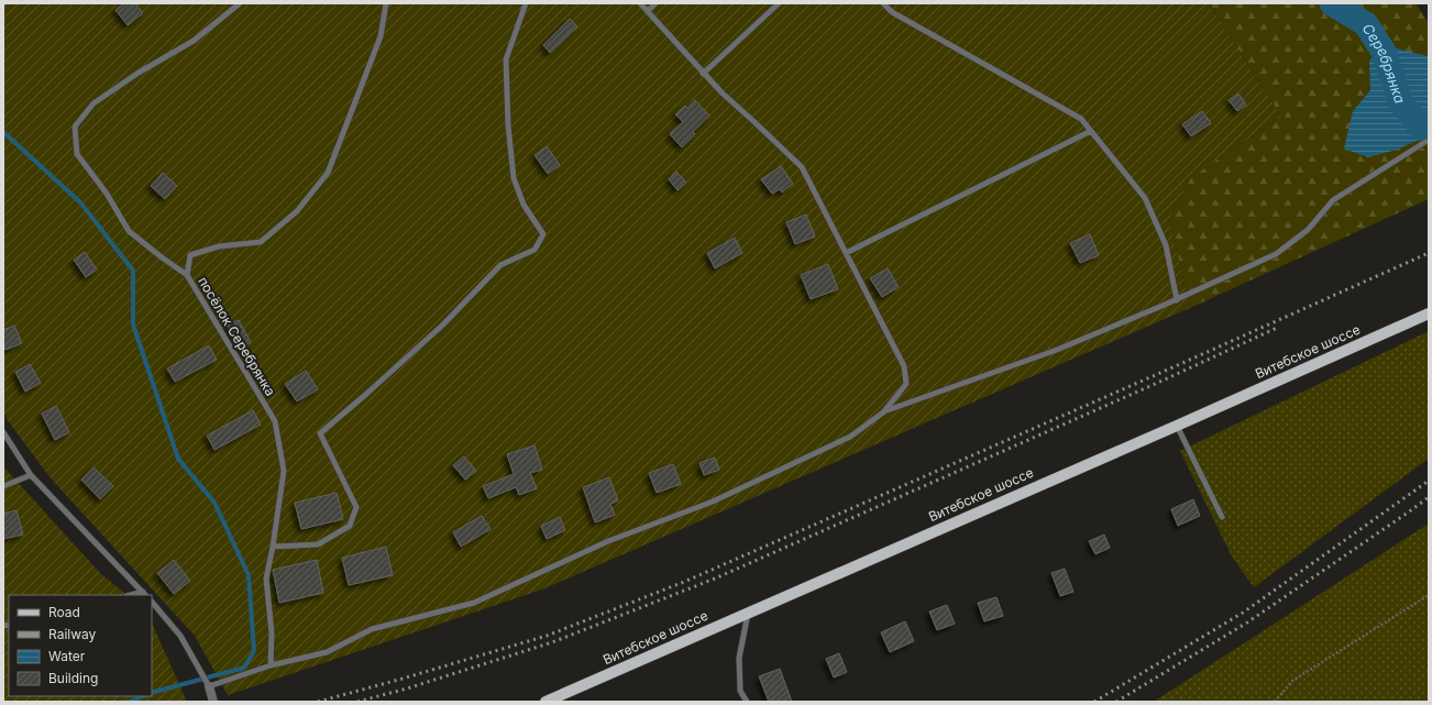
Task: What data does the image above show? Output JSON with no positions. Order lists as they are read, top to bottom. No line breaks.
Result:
{"streets":{"main road":["Витебское шоссе"],"lane":["посёлок Серебрянка"]},"water":["Серебрянка"],"legend":["Road","Railway","Water","Building"]}
